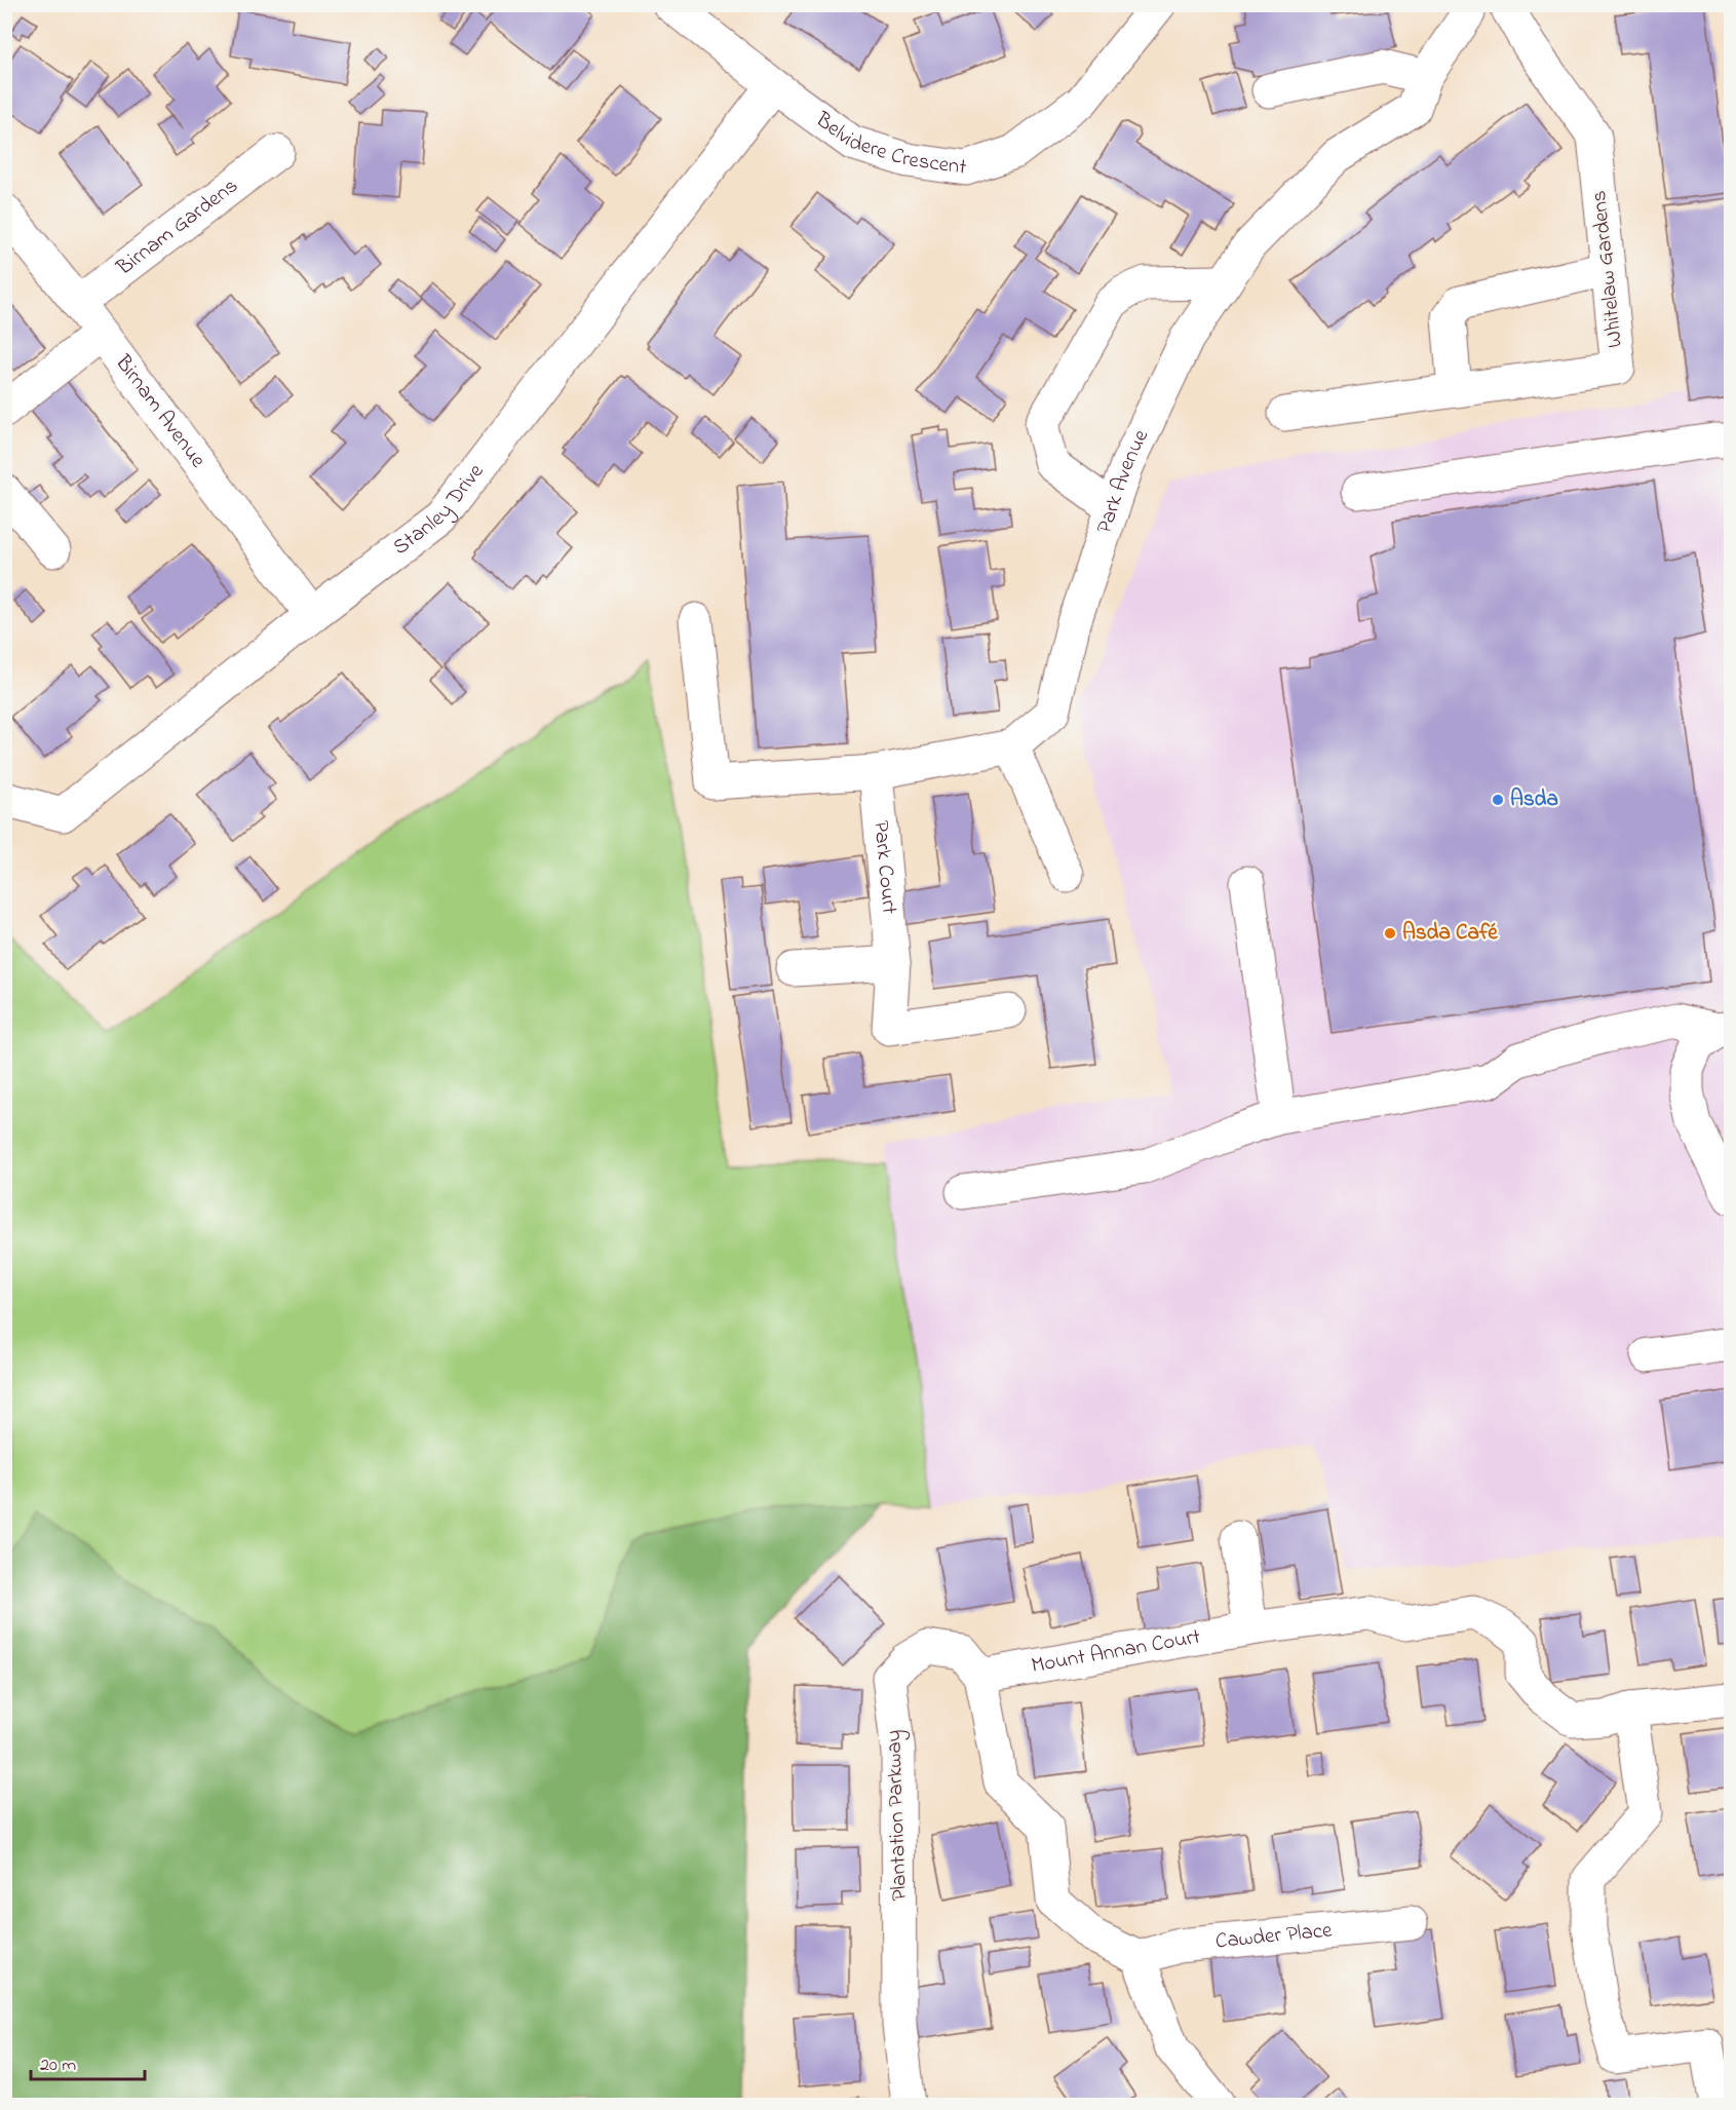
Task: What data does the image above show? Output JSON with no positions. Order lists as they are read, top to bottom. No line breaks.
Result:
{"streets":{"street":["Belvidere Crescent","Birnam Gardens","Whitelaw Gardens","Birnam Avenue","Park Avenue","Stanley Drive","Park Court","Mount Annan Court","Plantation Parkway","Cawder Place"]},"crossings":[["Belvidere Crescent","Stanley Drive"],["Birnam Gardens","Birnam Avenue"],["Birnam Avenue","Stanley Drive"],["Mount Annan Court","Plantation Parkway"],["Plantation Parkway","Cawder Place"]],"places":["Asda","Asda Café"],"scale_bar":"20 m"}
